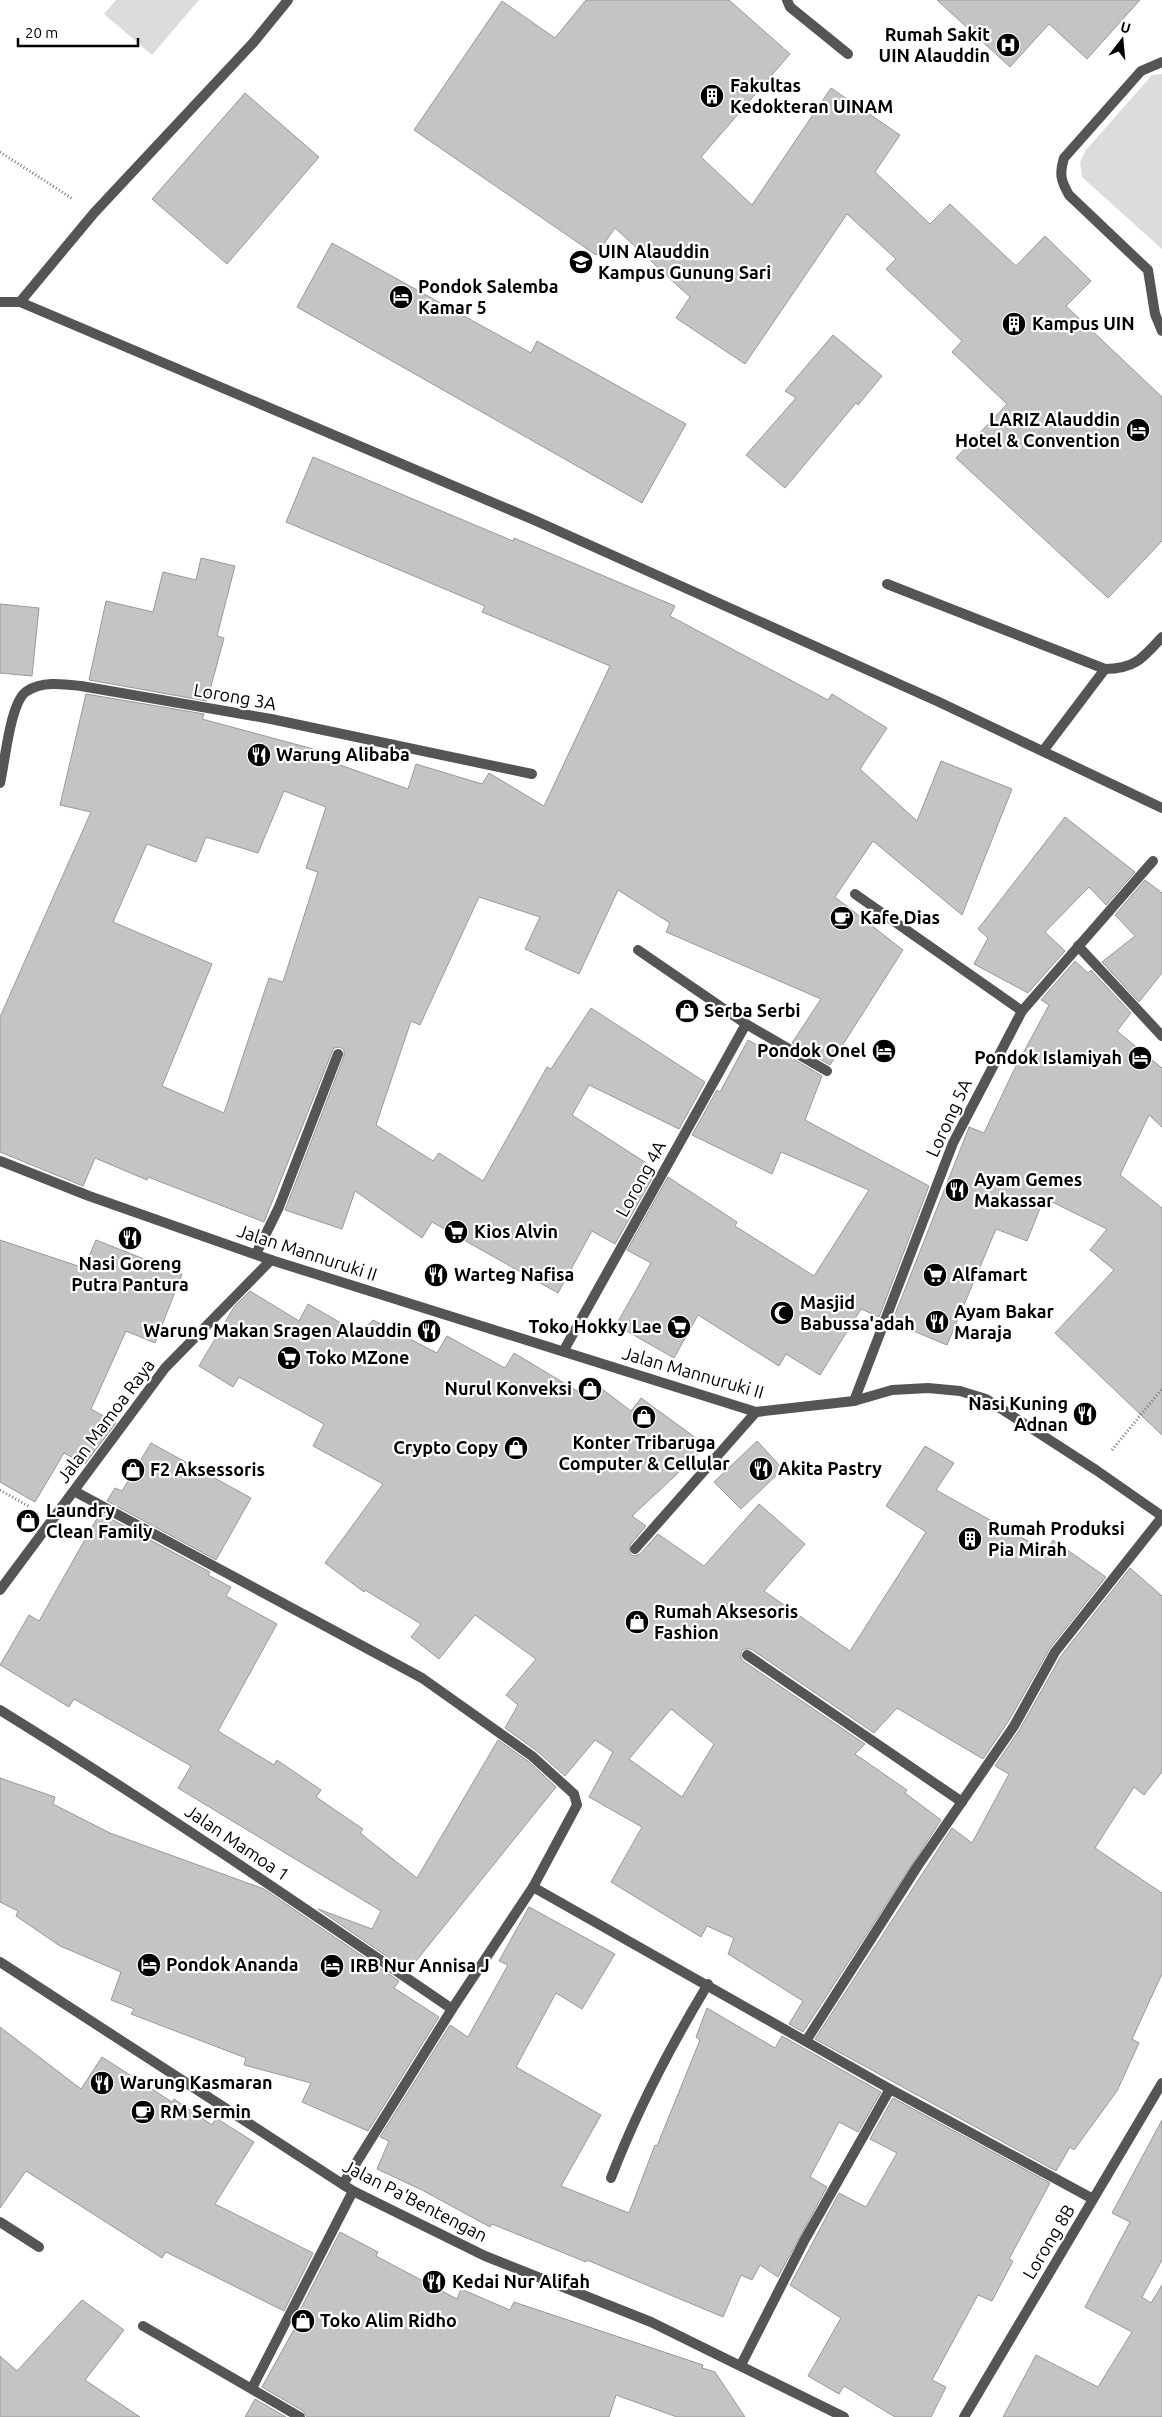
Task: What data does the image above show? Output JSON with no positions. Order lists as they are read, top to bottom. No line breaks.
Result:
{"streets":{"street":["Lorong 3A","Lorong 5A","Lorong 4A","Jalan Mannuruki II","Jalan Mamoa Raya","Jalan Mamoa 1","Jalan Pa'Bentengan","Lorong 8B"]},"crossings":[["Lorong 5A","Jalan Mannuruki II"],["Lorong 4A","Jalan Mannuruki II"],["Jalan Mannuruki II","Jalan Mamoa Raya"]],"places":{"hospital":["Rumah Sakit UIN Alauddin"],"building":["Fakultas Kedokteran UINAM","Kampus UIN","Rumah Produksi Pia Mirah"],"school or university":["UIN Alauddin Kampus Gunung Sari"],"hotel":["Pondok Salemba Kamar 5","LARIZ Alauddin Hotel & Convention","Pondok Onel","Pondok Islamiyah","Pondok Ananda","IRB Nur Annisa J"],"restaurant":["Warung Alibaba","Ayam Gemes Makassar","Nasi Goreng Putra Pantura","Warteg Nafisa","Ayam Bakar Maraja","Warung Makan Sragen Alauddin","Nasi Kuning Adnan","Akita Pastry","Warung Kasmaran","Kedai Nur Alifah"],"cafe":["Kafe Dias","RM Sermin"],"shop":["Serba Serbi","Nurul Konveksi","Konter Tribaruga Computer & Cellular","Crypto Copy","F2 Aksessoris","Laundry Clean Family","Rumah Aksesoris Fashion","Toko Alim Ridho"],"supermarket":["Kios Alvin","Alfamart","Toko Hokky Lae","Toko MZone"],"mosque":["Masjid Babussa'adah"]},"scale_bar":"20 m","north":"top"}
